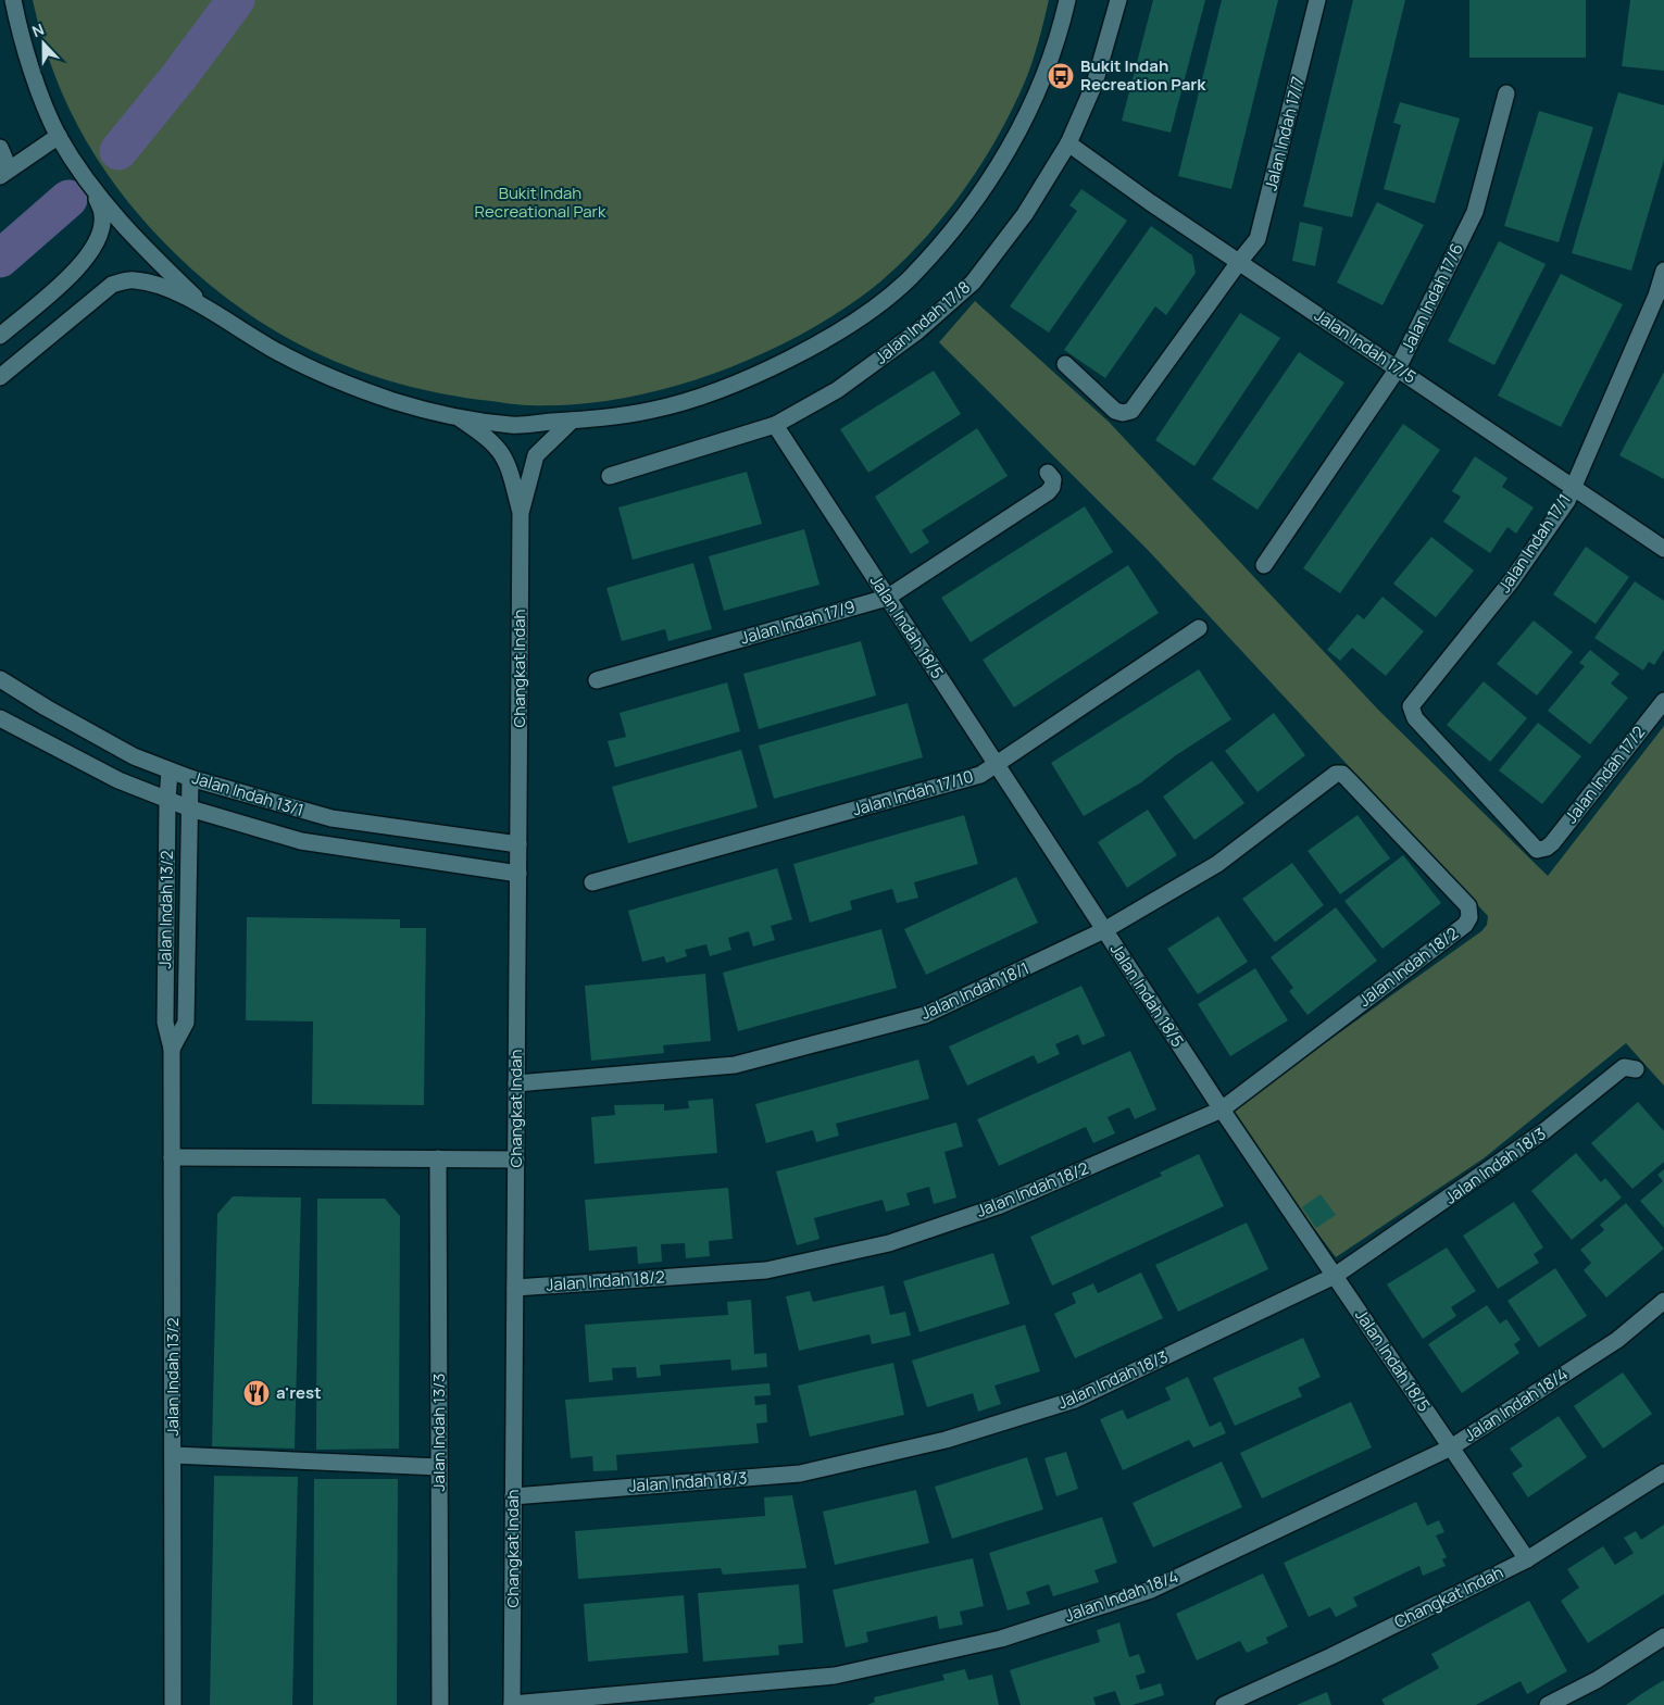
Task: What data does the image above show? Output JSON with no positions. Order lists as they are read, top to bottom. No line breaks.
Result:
{"streets":{"street":["Jalan Indah 17/7","Jalan Indah 17/6","Jalan Indah 17/8","Jalan Indah 17/5","Jalan Indah 17/1","Jalan Indah 17/9","Jalan Indah 18/5","Changkat Indah","Jalan Indah 17/2","Jalan Indah 17/10","Jalan Indah 13/1","Jalan Indah 13/2","Jalan Indah 18/2","Jalan Indah 18/1","Jalan Indah 18/3","Jalan Indah 18/4","Jalan Indah 13/3"]},"crossings":[["Jalan Indah 17/7","Jalan Indah 17/5"],["Jalan Indah 17/6","Jalan Indah 17/5"],["Jalan Indah 17/8","Jalan Indah 17/5"],["Jalan Indah 17/8","Jalan Indah 18/5"],["Jalan Indah 17/5","Jalan Indah 17/1"],["Jalan Indah 17/1","Jalan Indah 17/2"],["Jalan Indah 17/9","Jalan Indah 18/5"],["Jalan Indah 18/5","Changkat Indah"],["Jalan Indah 18/5","Jalan Indah 17/10"],["Jalan Indah 18/5","Jalan Indah 18/2"],["Jalan Indah 18/5","Jalan Indah 18/1"],["Jalan Indah 18/5","Jalan Indah 18/3"],["Jalan Indah 18/5","Jalan Indah 18/4"],["Changkat Indah","Jalan Indah 13/1"],["Changkat Indah","Jalan Indah 18/2"],["Changkat Indah","Jalan Indah 18/1"],["Changkat Indah","Jalan Indah 18/3"],["Changkat Indah","Jalan Indah 18/4"],["Jalan Indah 13/1","Jalan Indah 13/2"],["Jalan Indah 18/2","Jalan Indah 18/1"]],"parks":["Bukit Indah Recreational Park"],"places":{"bus stop":["Bukit Indah Recreation Park"],"restaurant":["a'rest"]},"north":"top"}
